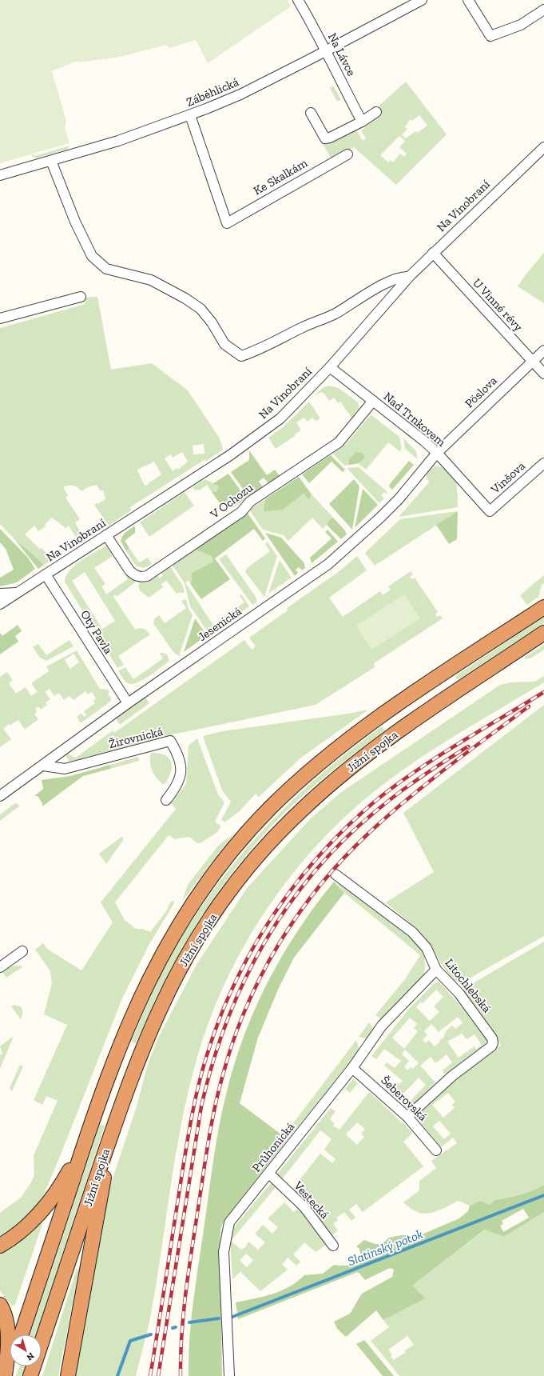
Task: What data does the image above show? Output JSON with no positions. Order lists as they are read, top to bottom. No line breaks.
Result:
{"streets":{"highway":["Jižní spojka"],"street":["Na Lávce","Záběhlická","Ke Skalkám","Na Vinobraní","U Vinné révy","Pöslova","Nad Trnkovem","Vinšova","V Ochozu","Jesenická","Oty Pavla","Žirovnická","Litochlebská","Šeberovská","Průhonická","Vestecká"]},"crossings":[["Na Lávce","Záběhlická"],["Záběhlická","Ke Skalkám"],["Na Vinobraní","U Vinné révy"],["Na Vinobraní","Nad Trnkovem"],["Na Vinobraní","V Ochozu"],["Na Vinobraní","Oty Pavla"],["U Vinné révy","Pöslova"],["Pöslova","Nad Trnkovem"],["Pöslova","Jesenická"],["Nad Trnkovem","Vinšova"],["Nad Trnkovem","V Ochozu"],["Nad Trnkovem","Jesenická"],["Jesenická","Oty Pavla"],["Jesenická","Žirovnická"],["Litochlebská","Šeberovská"],["Litochlebská","Průhonická"],["Šeberovská","Průhonická"],["Průhonická","Vestecká"]],"water":["Slatinský potok"],"north":"bottom right"}
